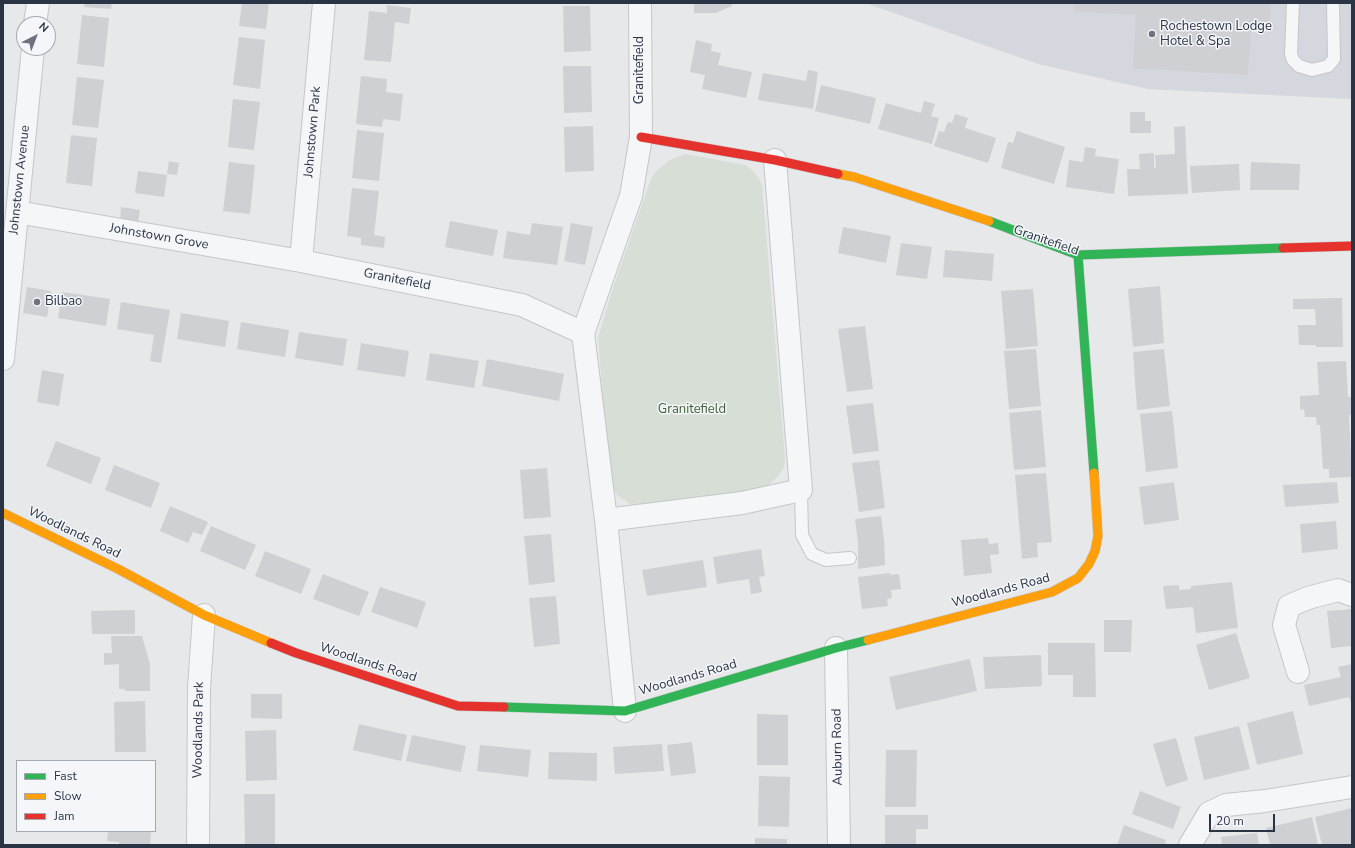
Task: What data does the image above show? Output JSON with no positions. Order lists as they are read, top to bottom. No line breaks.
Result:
{"streets":{"street":["Granitefield","Johnstown Park","Johnstown Avenue","Johnstown Grove","Woodlands Road","Woodlands Park","Auburn Road"]},"crossings":[["Granitefield","Johnstown Park"],["Granitefield","Johnstown Grove"],["Granitefield","Woodlands Road"],["Johnstown Park","Johnstown Grove"],["Johnstown Avenue","Johnstown Grove"],["Woodlands Road","Woodlands Park"],["Woodlands Road","Auburn Road"]],"parks":["Granitefield"],"places":["Rochestown Lodge Hotel & Spa","Bilbao"],"legend":["Fast","Slow","Jam"],"scale_bar":"20 m","north":"top right"}
